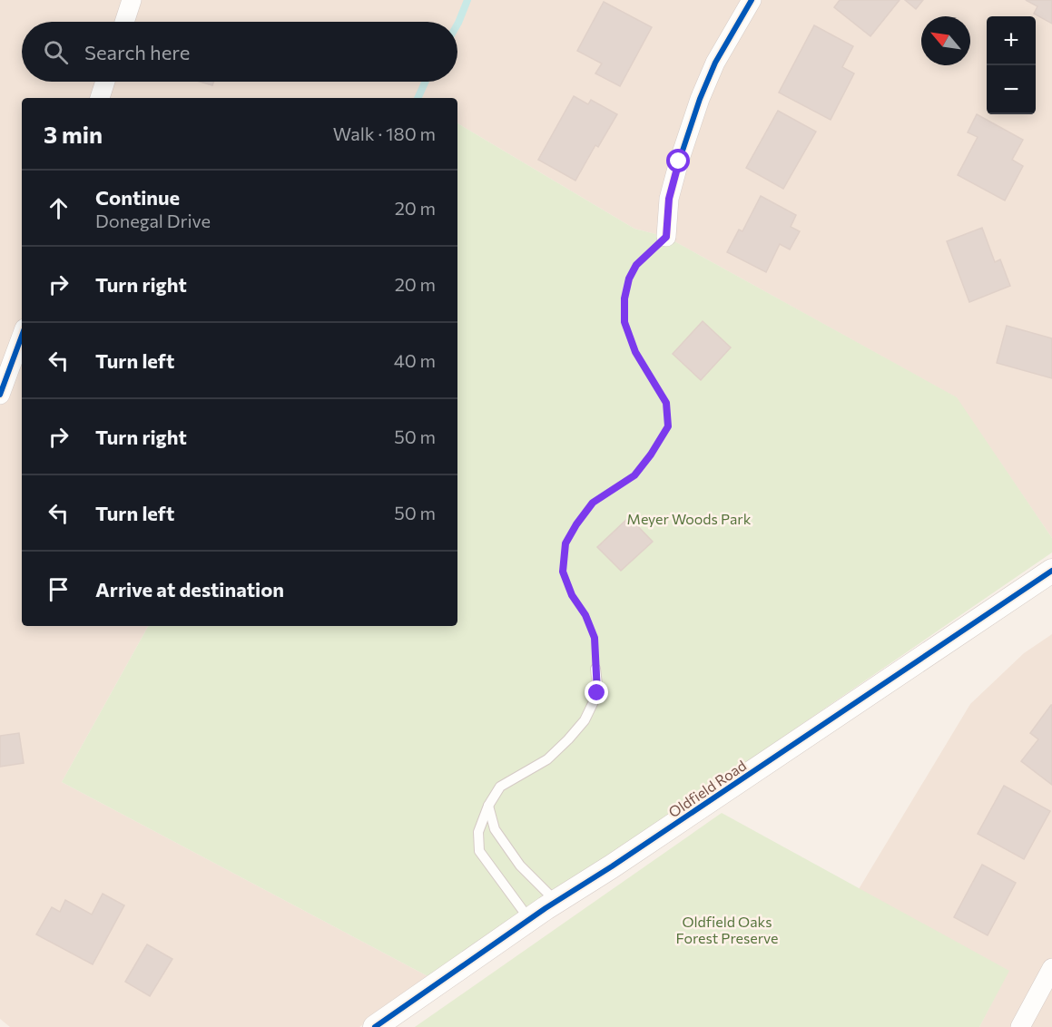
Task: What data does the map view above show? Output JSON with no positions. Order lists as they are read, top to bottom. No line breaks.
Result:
{"streets":{"street":["Oldfield Road"]},"parks":["Meyer Woods Park","Oldfield Oaks Forest Preserve"],"north":"top left","page":{"map_buttons":["+","−"],"search":"Search here","heading":["3 min","Walk · 180 m"],"list":[["Continue","Donegal Drive","20 m"],["Turn right","20 m"],["Turn left","40 m"],["Turn right","50 m"],["Turn left","50 m"],"Arrive at destination"]}}
